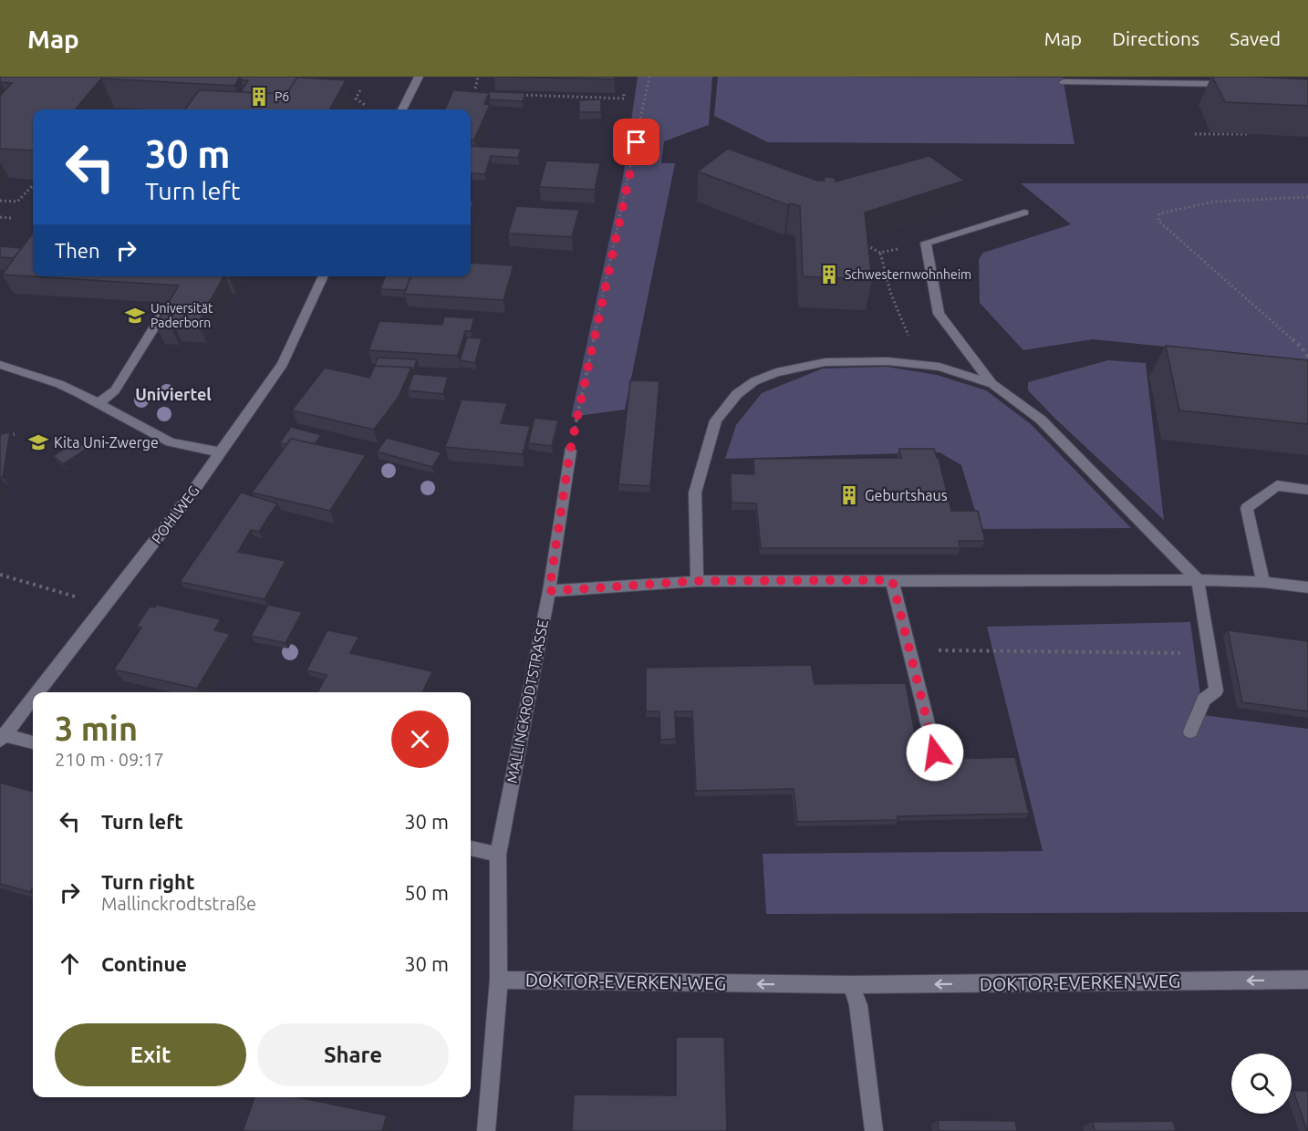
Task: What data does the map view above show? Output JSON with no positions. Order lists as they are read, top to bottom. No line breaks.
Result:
{"streets":{"street":["POHLWEG","MALLINCKRODTSTRASSE","DOKTOR-EVERKEN-WEG"]},"crossings":[["MALLINCKRODTSTRASSE","DOKTOR-EVERKEN-WEG"]],"one_way":["DOKTOR-EVERKEN-WEG"],"districts":["Univiertel"],"places":{"building":["P6","Schwesternwohnheim","Geburtshaus"],"school or university":["Universität Paderborn","Kita Uni-Zwerge"]},"page":{"header":"Map","nav":["Map","Directions","Saved"],"turn":["30 m","Turn left"],"then":"Then","heading":["3 min","210 m · 09:17"],"list":[{"name":"Turn left","value":"30 m"},{"name":"Turn right","note":"Mallinckrodtstraße","value":"50 m"},{"name":"Continue","value":"30 m"}],"buttons":["Exit","Share"]}}
